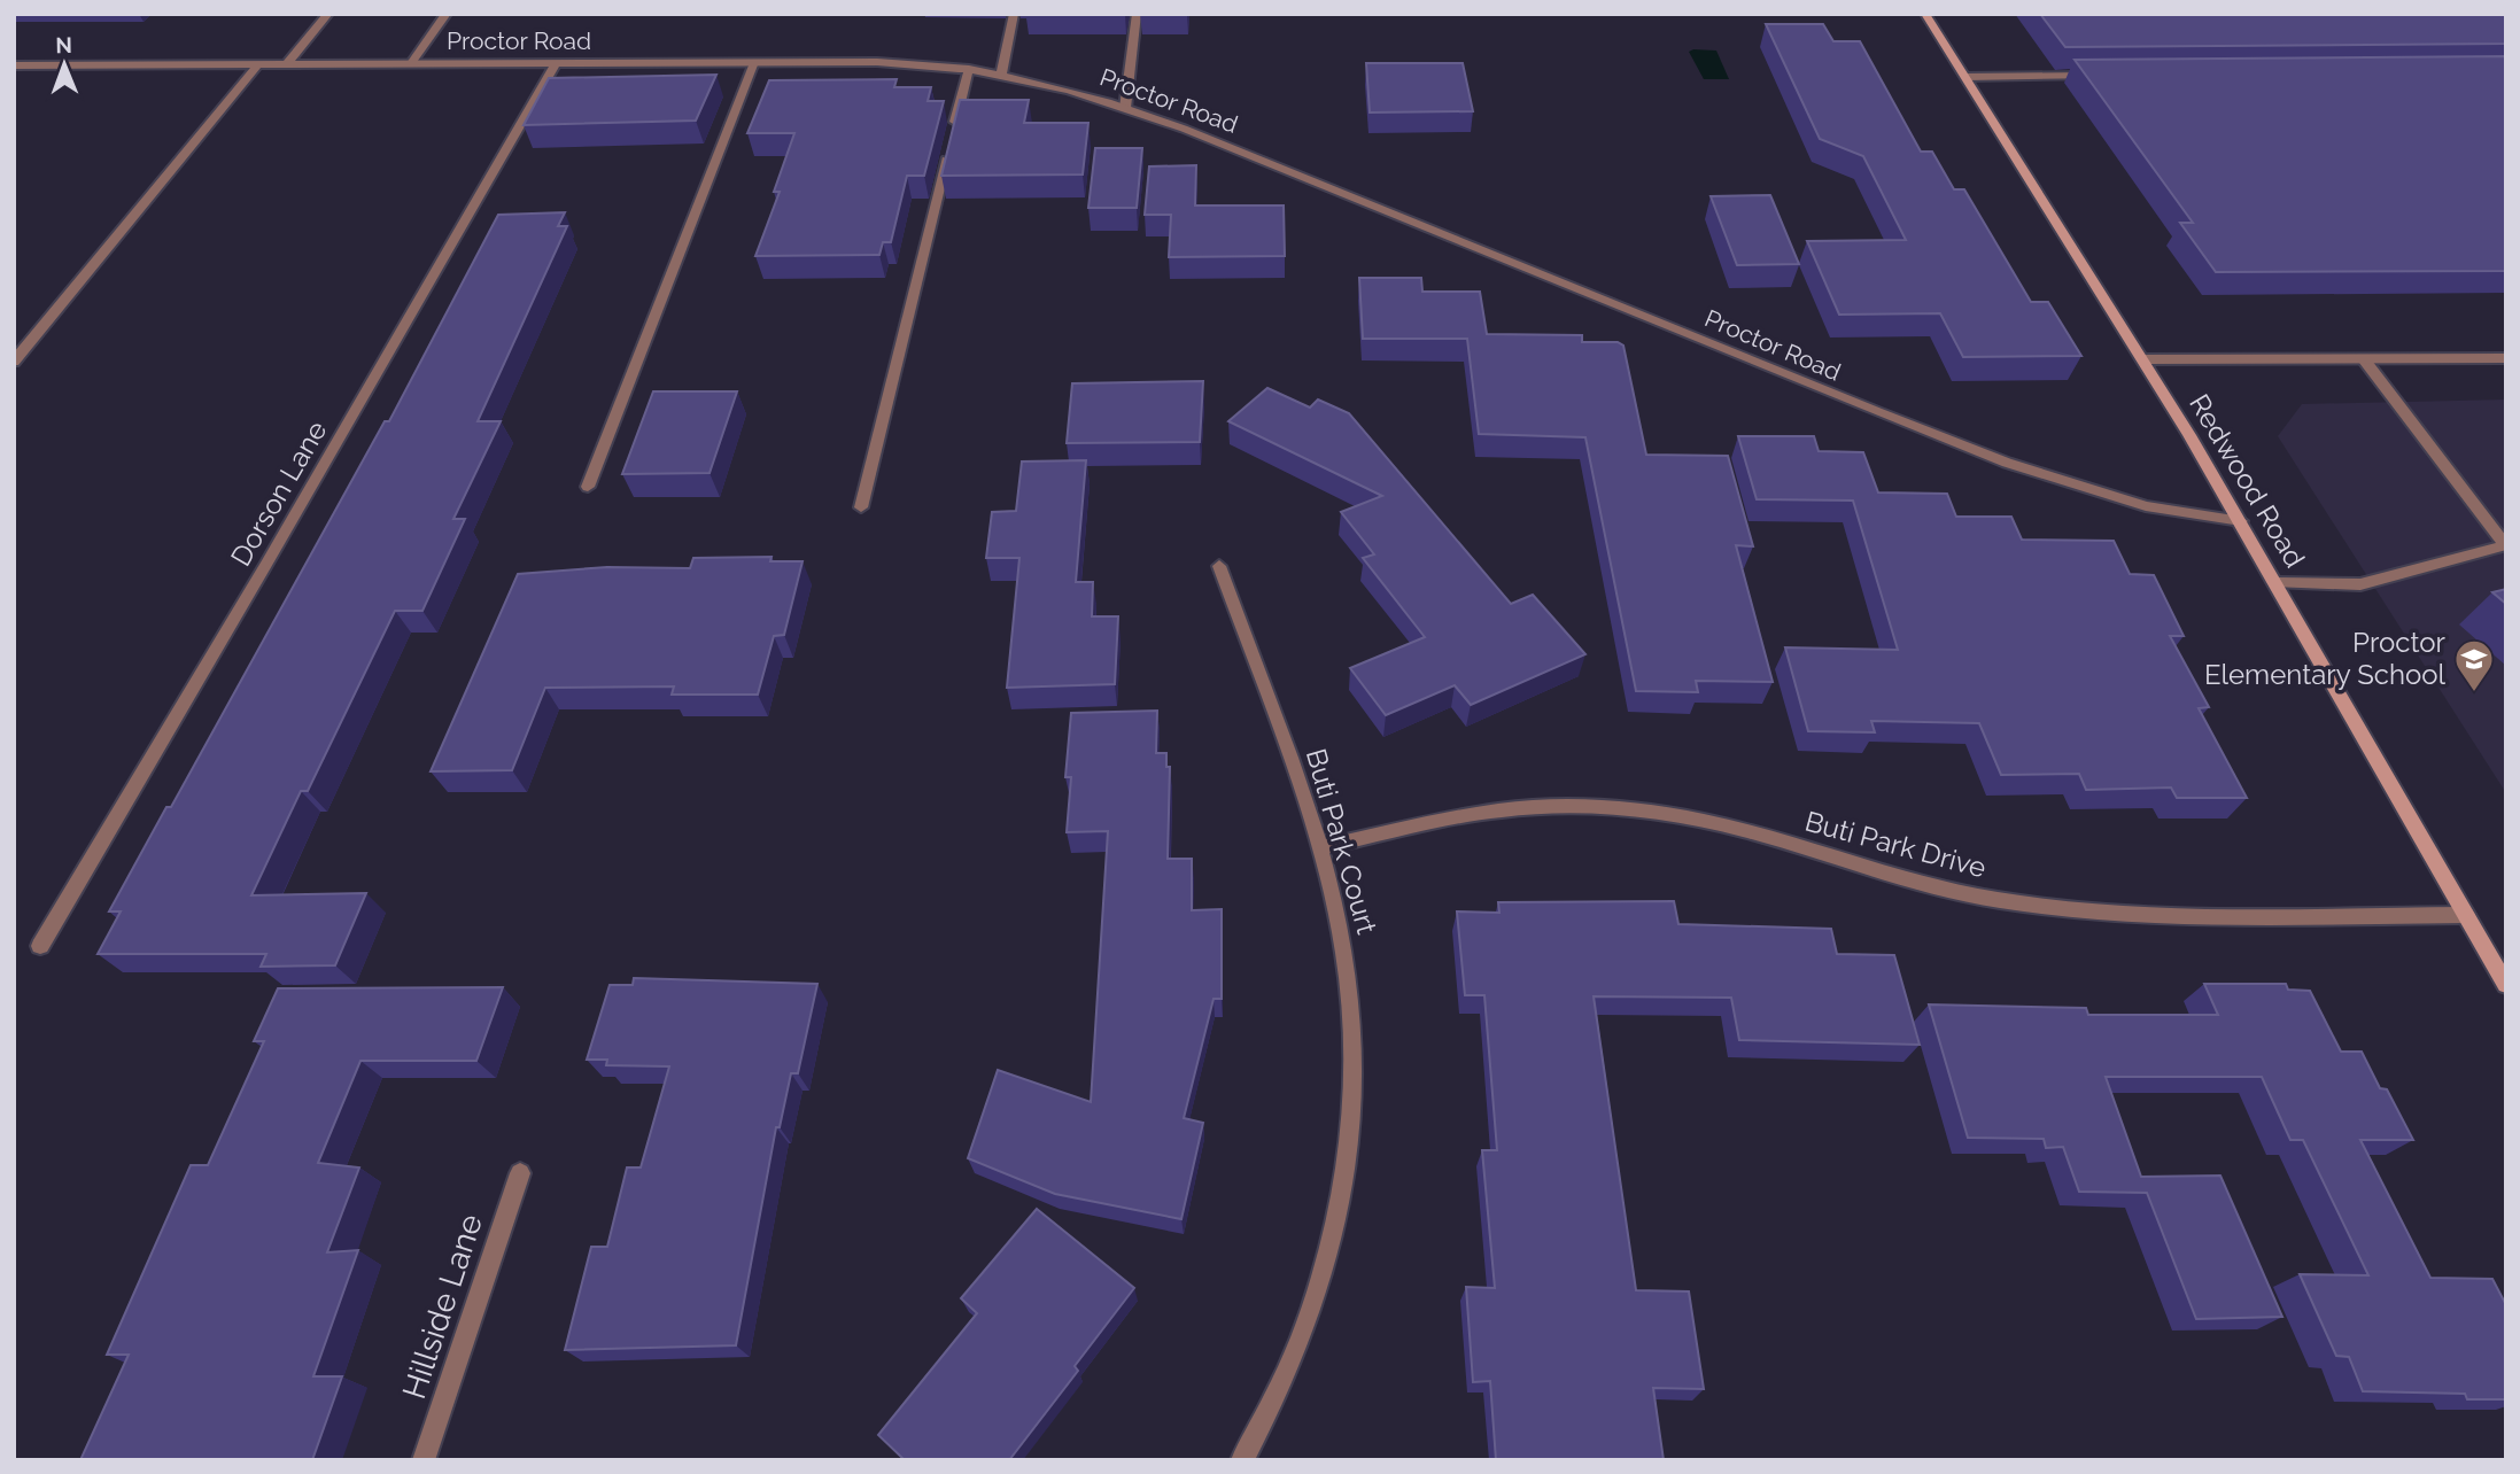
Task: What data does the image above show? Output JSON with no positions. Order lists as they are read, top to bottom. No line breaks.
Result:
{"streets":{"main road":["Redwood Road"],"street":["Proctor Road","Dorson Lane","Buti Park Court","Buti Park Drive","Hillside Lane"]},"crossings":[["Proctor Road","Redwood Road"],["Proctor Road","Dorson Lane"],["Redwood Road","Buti Park Drive"],["Buti Park Court","Buti Park Drive"]],"places":{"school or university":["Proctor Elementary School"]},"north":"top"}
